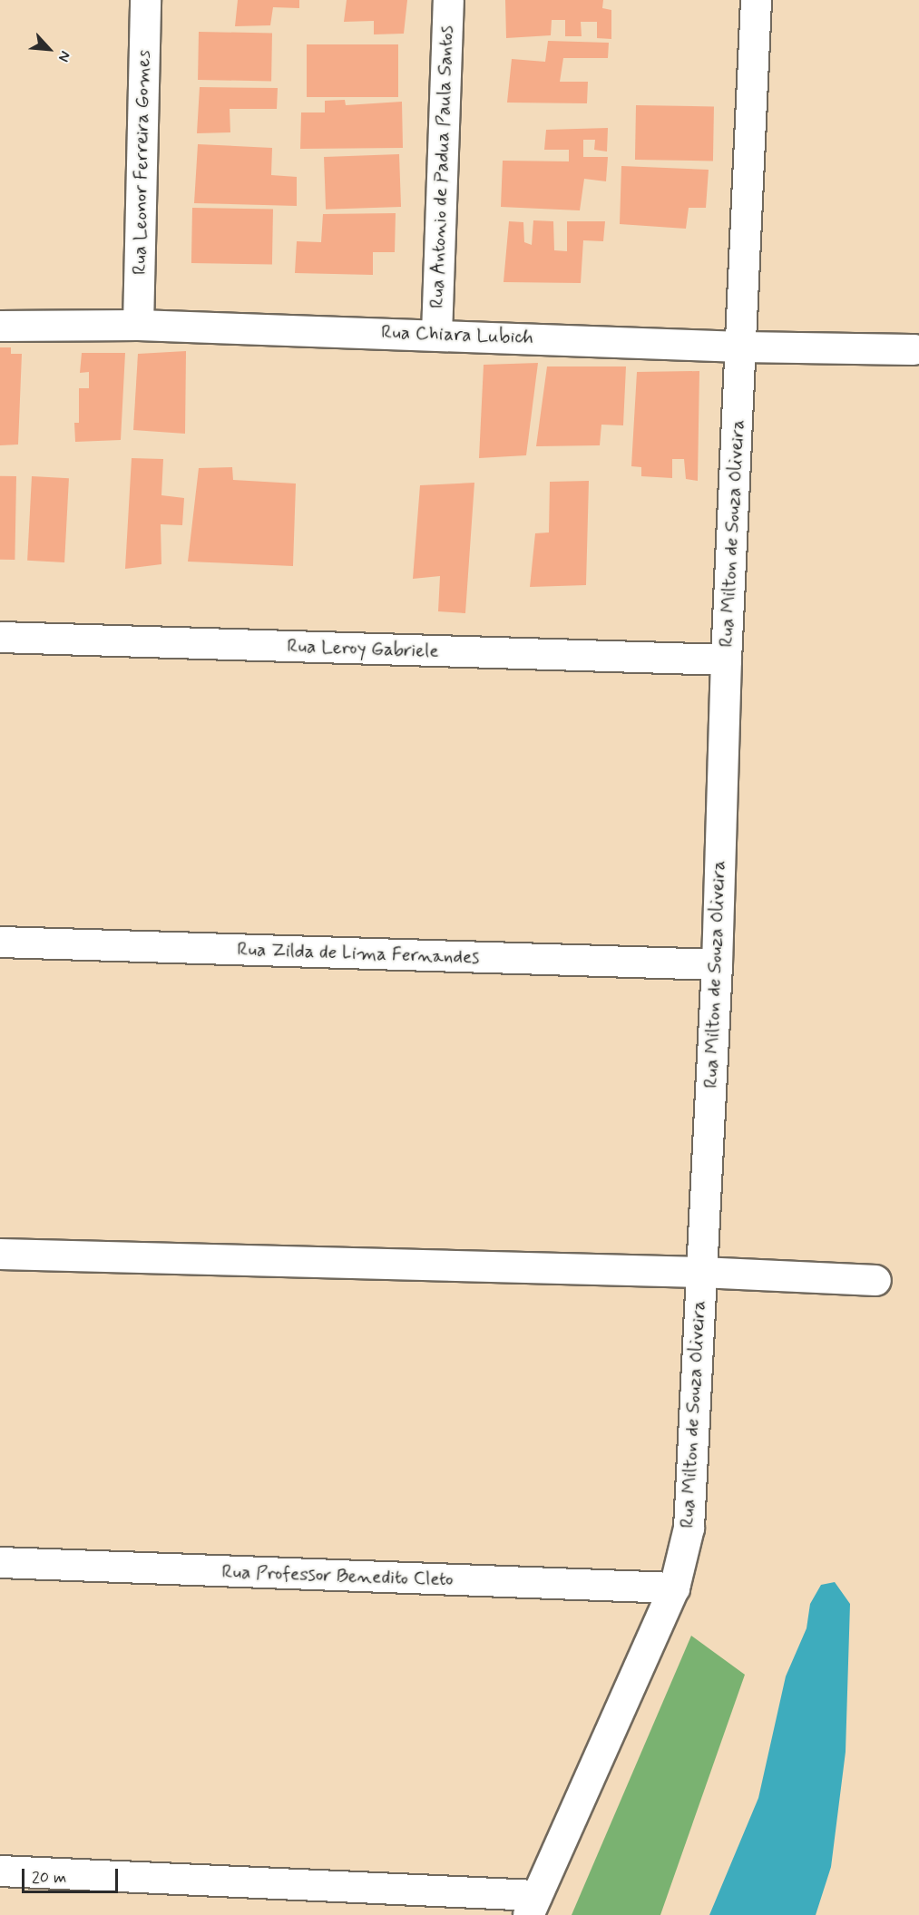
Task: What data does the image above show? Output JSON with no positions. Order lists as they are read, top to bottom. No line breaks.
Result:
{"streets":{"street":["Rua Leonor Ferreira Gomes","Rua Antonio de Padua Paula Santos","Rua Chiara Lubich","Rua Milton de Souza Oliveira","Rua Leroy Gabriele","Rua Zilda de Lima Fernandes","Rua Professor Benedito Cleto"]},"crossings":[["Rua Leonor Ferreira Gomes","Rua Chiara Lubich"],["Rua Antonio de Padua Paula Santos","Rua Chiara Lubich"],["Rua Chiara Lubich","Rua Milton de Souza Oliveira"],["Rua Milton de Souza Oliveira","Rua Leroy Gabriele"],["Rua Milton de Souza Oliveira","Rua Zilda de Lima Fernandes"],["Rua Milton de Souza Oliveira","Rua Professor Benedito Cleto"]],"scale_bar":"20 m","north":"bottom right"}
